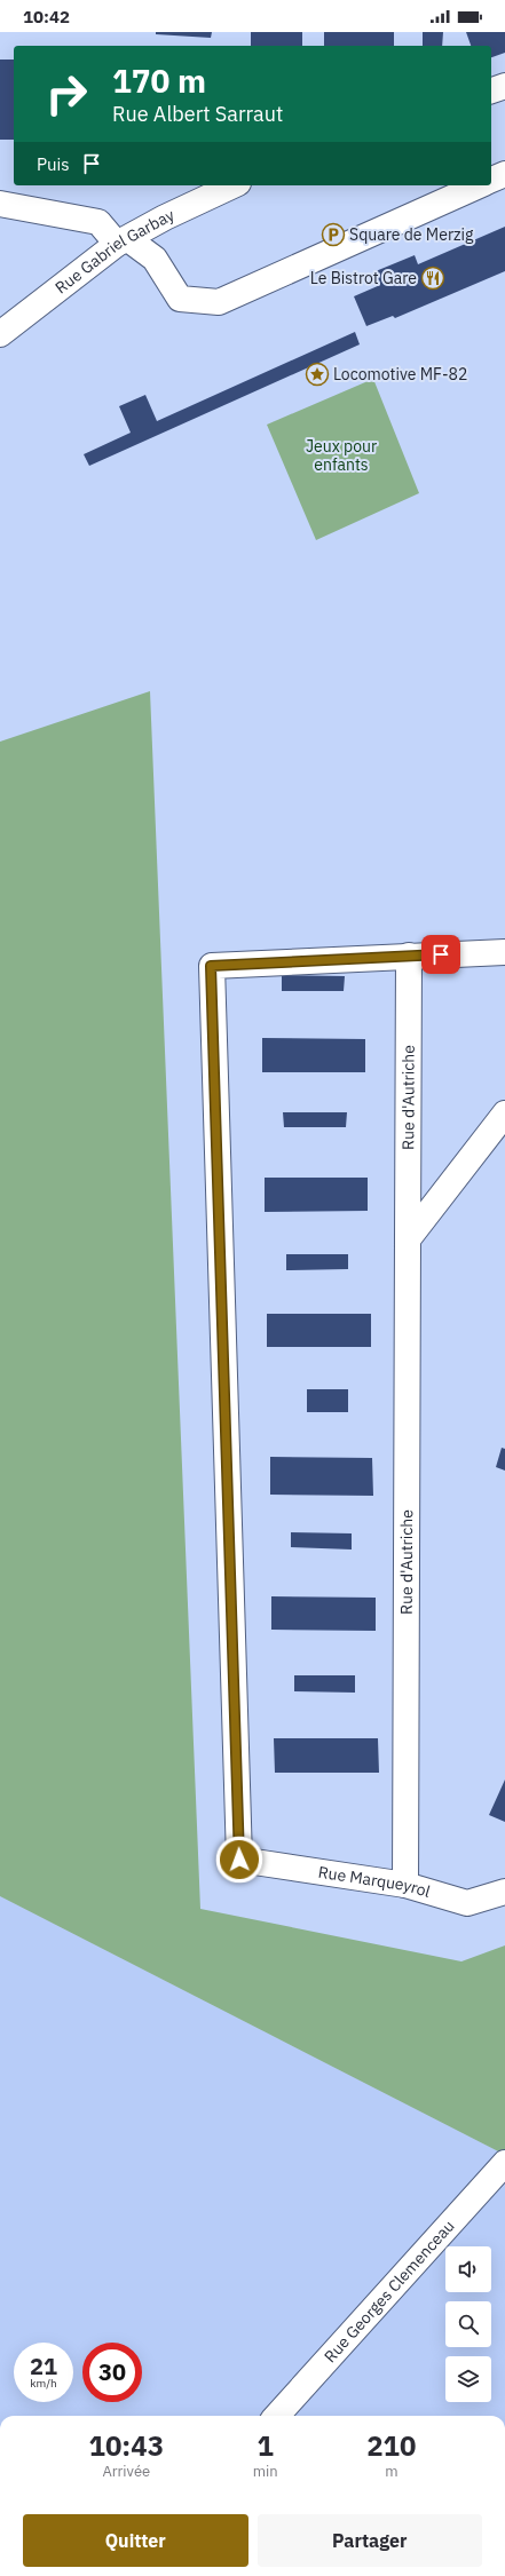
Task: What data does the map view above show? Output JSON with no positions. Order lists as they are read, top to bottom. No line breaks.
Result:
{"streets":{"street":["Rue Gabriel Garbay","Rue d'Autriche","Rue Marqueyrol","Rue Georges Clemenceau"]},"crossings":[["Rue d'Autriche","Rue Marqueyrol"]],"parks":["Jeux pour enfants"],"places":{"parking":["Square de Merzig"],"restaurant":["Le Bistrot Gare"],"place":["Locomotive MF-82"]},"page":{"status":"10:42","turn":["170 m","Rue Albert Sarraut"],"then":"Puis","speed":"21 km/h","limit":"30","eta":["10:43","Arrivée","1","min","210","m"],"buttons":["Quitter","Partager"]}}
